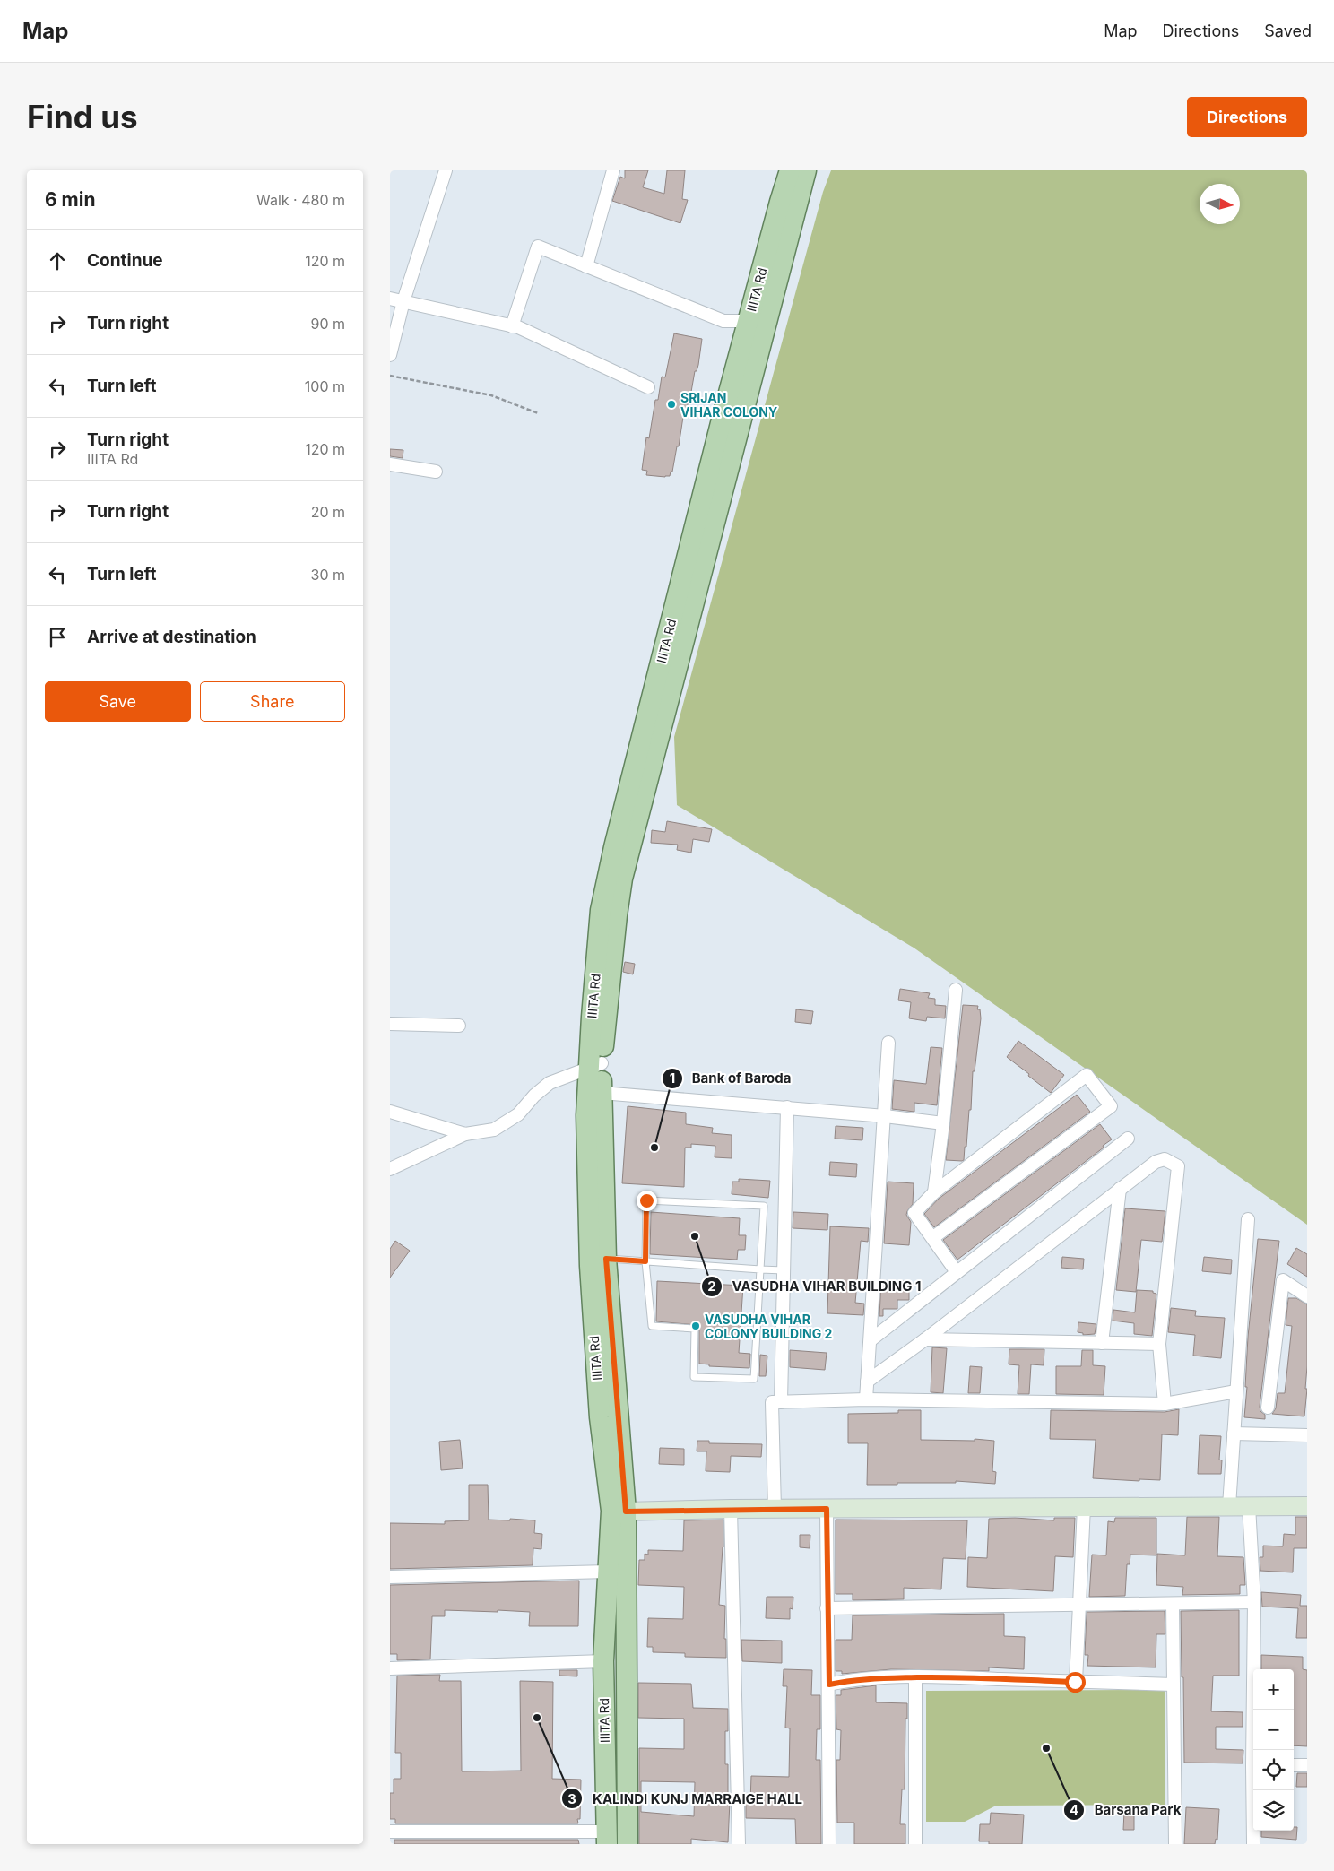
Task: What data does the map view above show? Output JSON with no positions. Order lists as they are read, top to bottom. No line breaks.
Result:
{"streets":{"main road":["IIITA Rd"]},"places":["SRIJAN VIHAR COLONY","Bank of Baroda","VASUDHA VIHAR BUILDING 1","VASUDHA VIHAR COLONY BUILDING 2","KALINDI KUNJ MARRAIGE HALL","Barsana Park"],"north":"right","page":{"header":"Map","nav":["Map","Directions","Saved"],"buttons":["Directions",["Save","Share"]],"title":"Find us","heading":["6 min","Walk · 480 m"],"list":[["Continue","120 m"],["Turn right","90 m"],["Turn left","100 m"],["Turn right","IIITA Rd","120 m"],["Turn right","20 m"],["Turn left","30 m"],"Arrive at destination"],"map_buttons":["+","−"]}}
